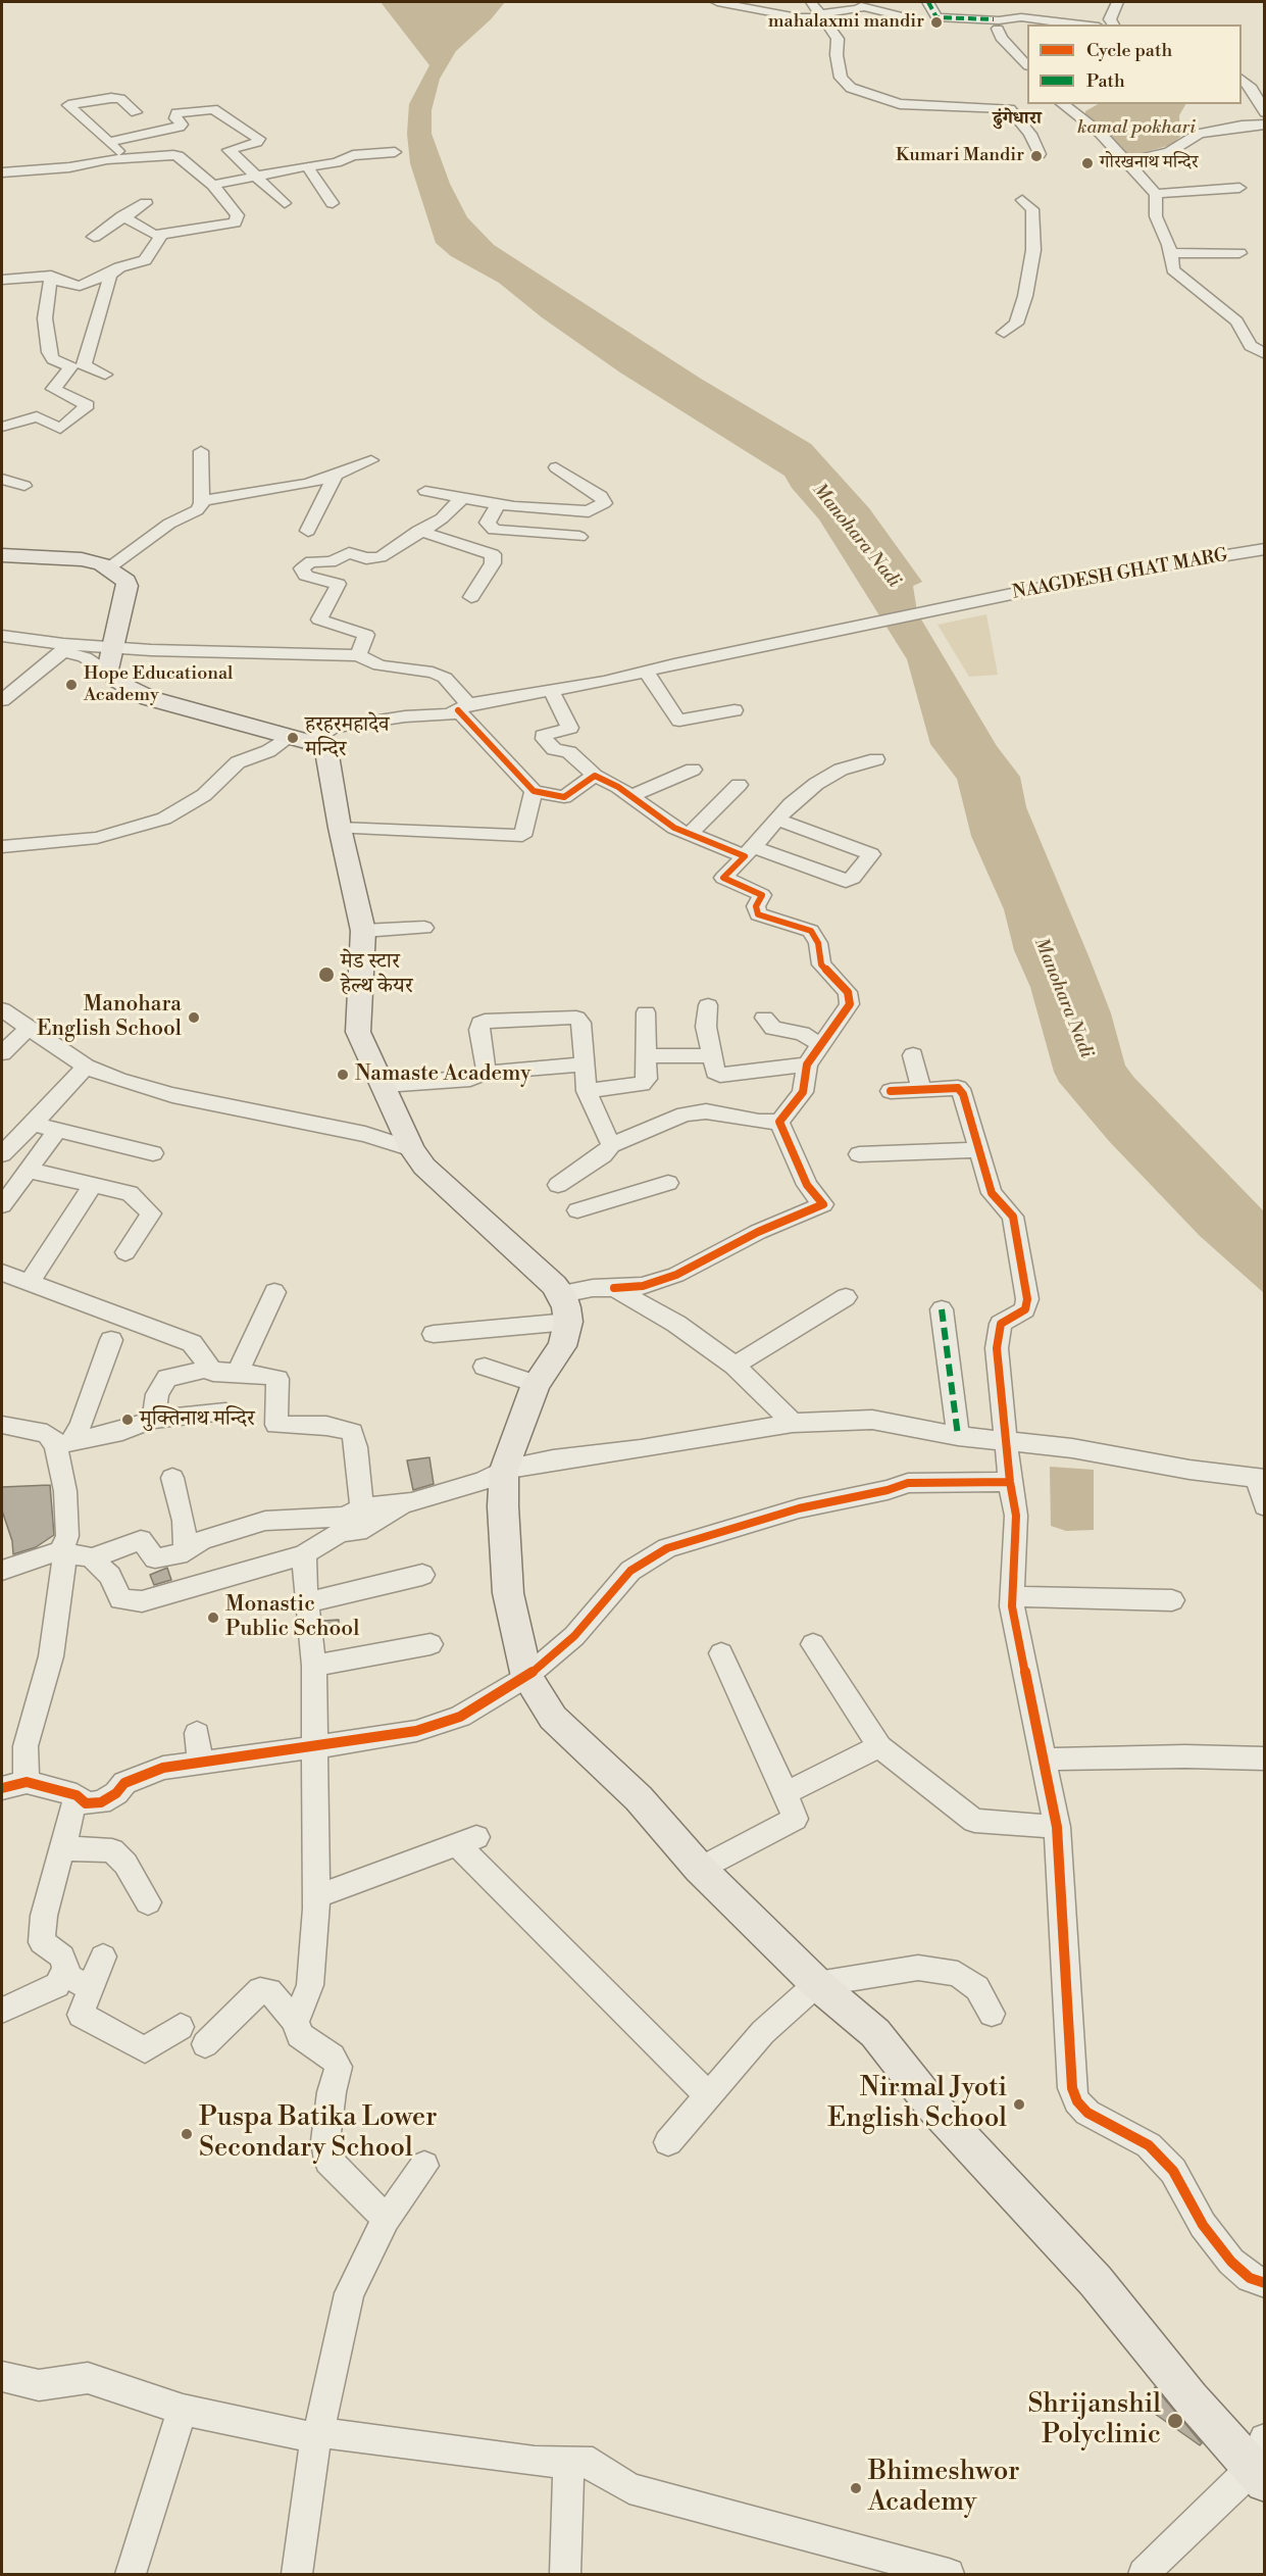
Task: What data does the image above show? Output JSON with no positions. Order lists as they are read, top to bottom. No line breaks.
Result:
{"streets":{"street":["NAAGDESH GHAT MARG"]},"districts":["ढुंगेधारा"],"water":["kamal pokhari","Manohara Nadi"],"places":["mahalaxmi mandir","Kumari Mandir","गोरखनाथ मन्दिर","Hope Educational Academy","हरहरमहादेव मन्दिर","मेड स्टार हेल्थ केयर","Manohara English School","Namaste Academy","मुक्तिनाथ मन्दिर","Monastic Public School","Nirmal Jyoti English School","Puspa Batika Lower Secondary School","Shrijanshil Polyclinic","Bhimeshwor Academy"],"legend":["Cycle path","Path"]}
